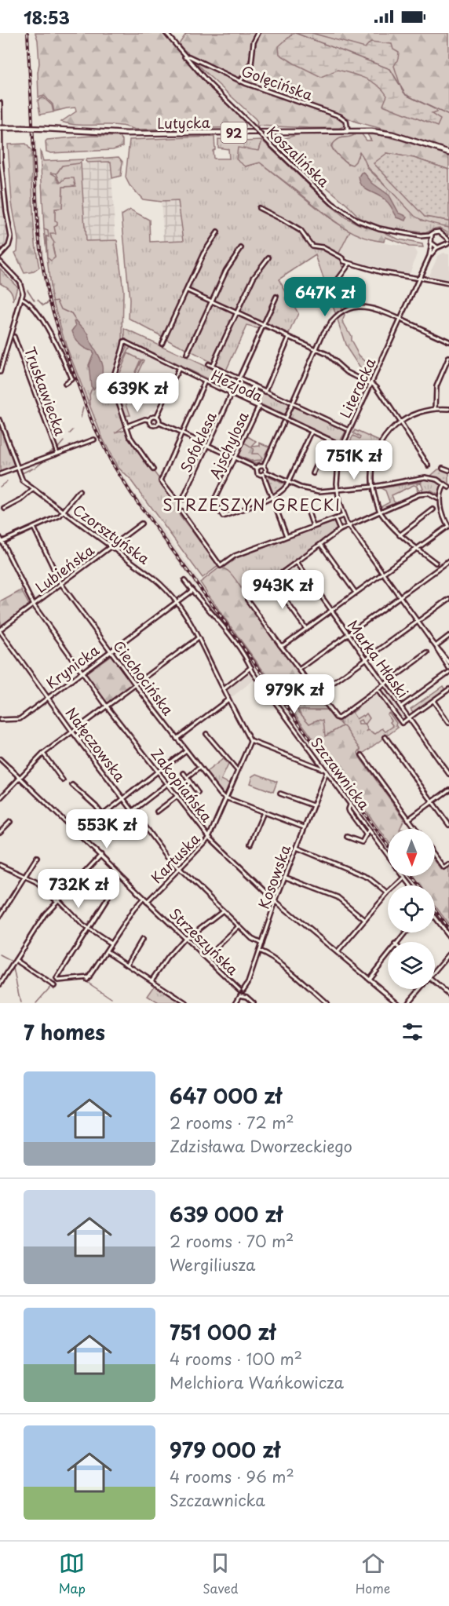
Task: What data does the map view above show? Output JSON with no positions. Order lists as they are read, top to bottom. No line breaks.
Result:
{"streets":{"main road":["Lutycka","92"],"street":["Golęcińska","Koszalińska","Hezjoda","Literacka","Truskawiecka","Sofoklesa","Ajschylosa","Czorsztyńska","Lubieńska","Marka Hłaski","Krynicka","Ciechocińska","Nałęczowska","Szczawnicka","Zakopiańska","Kartuska","Kosowska","Strzeszyńska"]},"crossings":[["Golęcińska","Lutycka"],["Golęcińska","Koszalińska"],["Koszalińska","Literacka"],["Hezjoda","Literacka"],["Hezjoda","Sofoklesa"],["Hezjoda","Ajschylosa"],["Czorsztyńska","Lubieńska"],["Czorsztyńska","Krynicka"],["Lubieńska","Ciechocińska"],["Lubieńska","Nałęczowska"],["Lubieńska","Zakopiańska"],["Krynicka","Ciechocińska"],["Krynicka","Nałęczowska"],["Krynicka","Szczawnicka"],["Krynicka","Zakopiańska"],["Ciechocińska","Kartuska"],["Ciechocińska","Kosowska"],["Nałęczowska","Kartuska"],["Nałęczowska","Kosowska"],["Szczawnicka","Kosowska"],["Zakopiańska","Kartuska"],["Zakopiańska","Kosowska"],["Kartuska","Strzeszyńska"],["Kosowska","Strzeszyńska"]],"districts":["STRZESZYN GRECKI"],"north":"bottom","page":{"status":"18:53","price":["647K zł","639K zł","751K zł","943K zł","979K zł","553K zł","732K zł"],"heading":"7 homes","list":[{"name":"647 000 zł","note":"2 rooms · 72 m² · Zdzisława Dworzeckiego"},{"name":"639 000 zł","note":"2 rooms · 70 m² · Wergiliusza"},{"name":"751 000 zł","note":"4 rooms · 100 m² · Melchiora Wańkowicza"},{"name":"979 000 zł","note":"4 rooms · 96 m² · Szczawnicka"}],"tabs":["Map","Saved","Home"]}}
